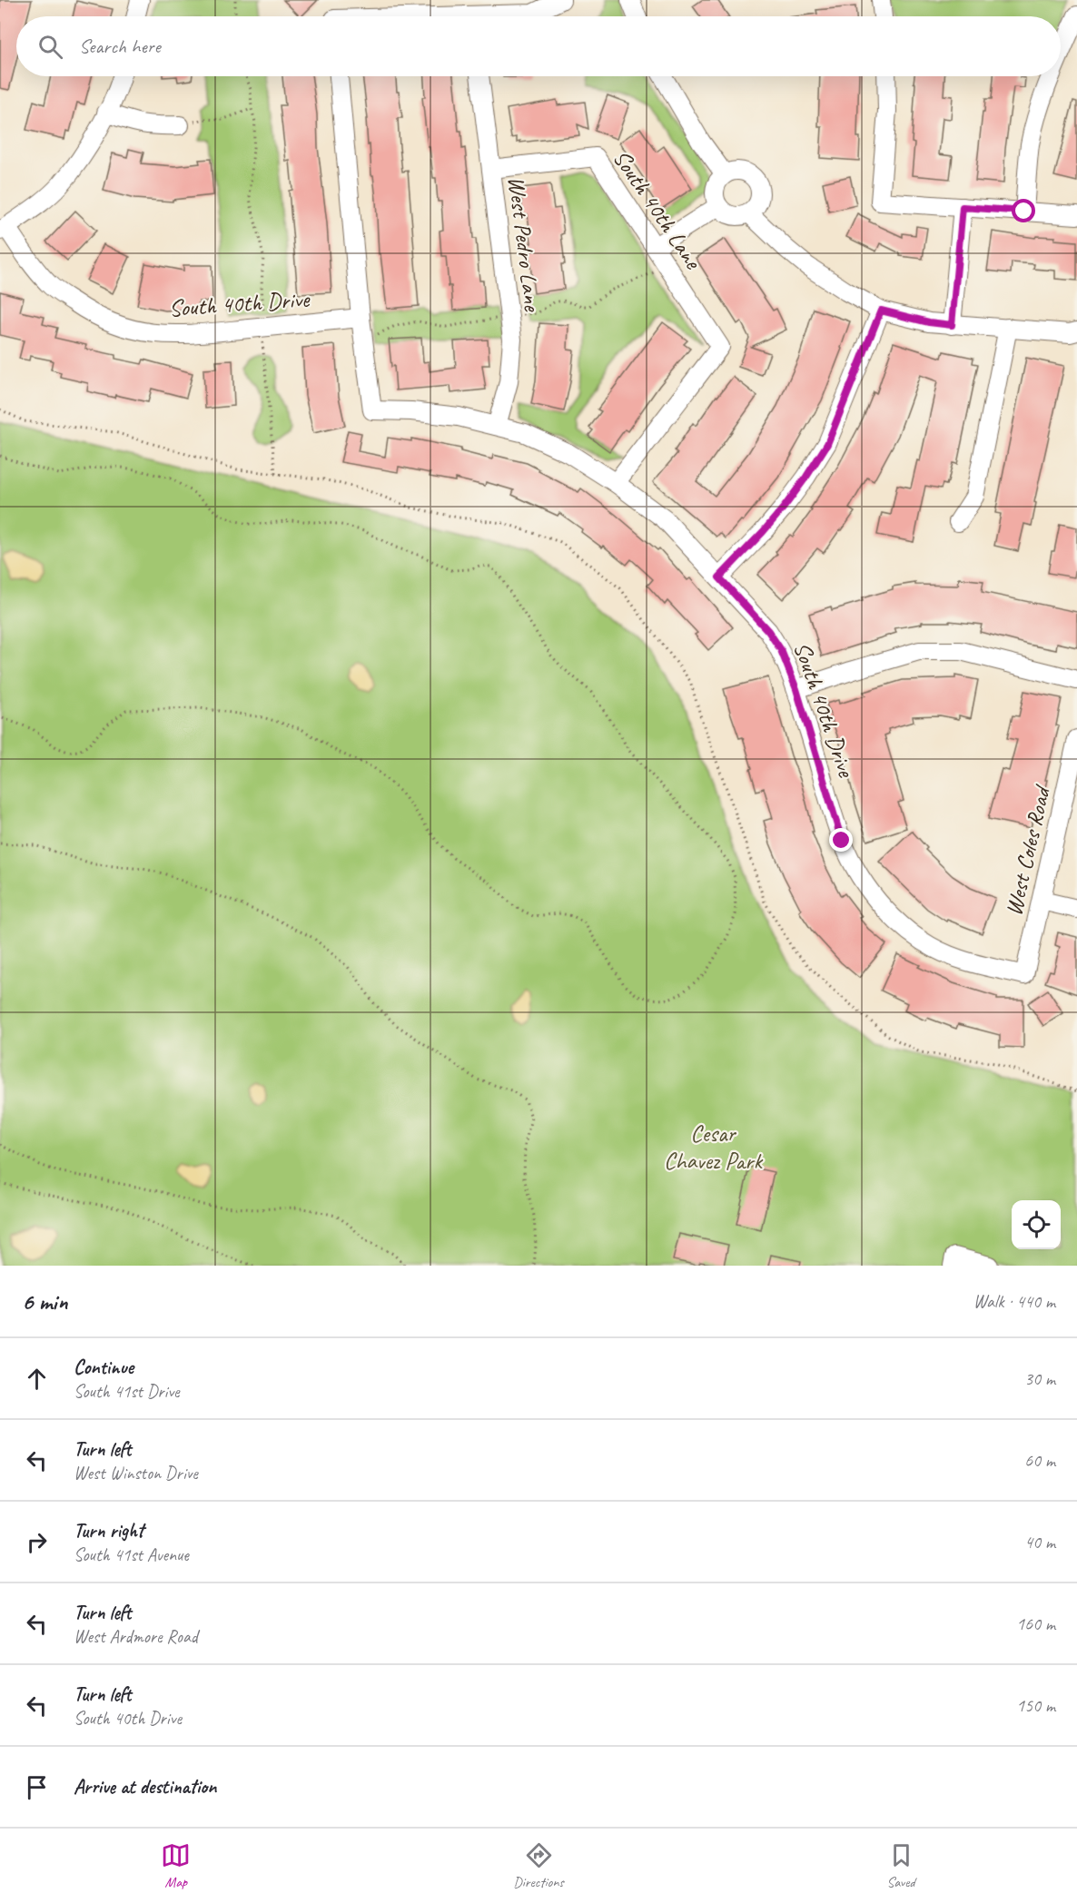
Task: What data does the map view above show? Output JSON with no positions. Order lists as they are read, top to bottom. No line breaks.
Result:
{"streets":{"street":["South 40th Lane","West Pedro Lane","South 40th Drive","West Coles Road"]},"crossings":[["South 40th Lane","West Pedro Lane"],["South 40th Lane","South 40th Drive"],["West Pedro Lane","South 40th Drive"],["South 40th Drive","West Coles Road"]],"parks":["Cesar Chavez Park"],"page":{"search":"Search here","heading":["6 min","Walk · 440 m"],"list":[["Continue","South 41st Drive","30 m"],["Turn left","West Winston Drive","60 m"],["Turn right","South 41st Avenue","40 m"],["Turn left","West Ardmore Road","160 m"],["Turn left","South 40th Drive","150 m"],"Arrive at destination"],"nav":["Map","Directions","Saved"]}}
